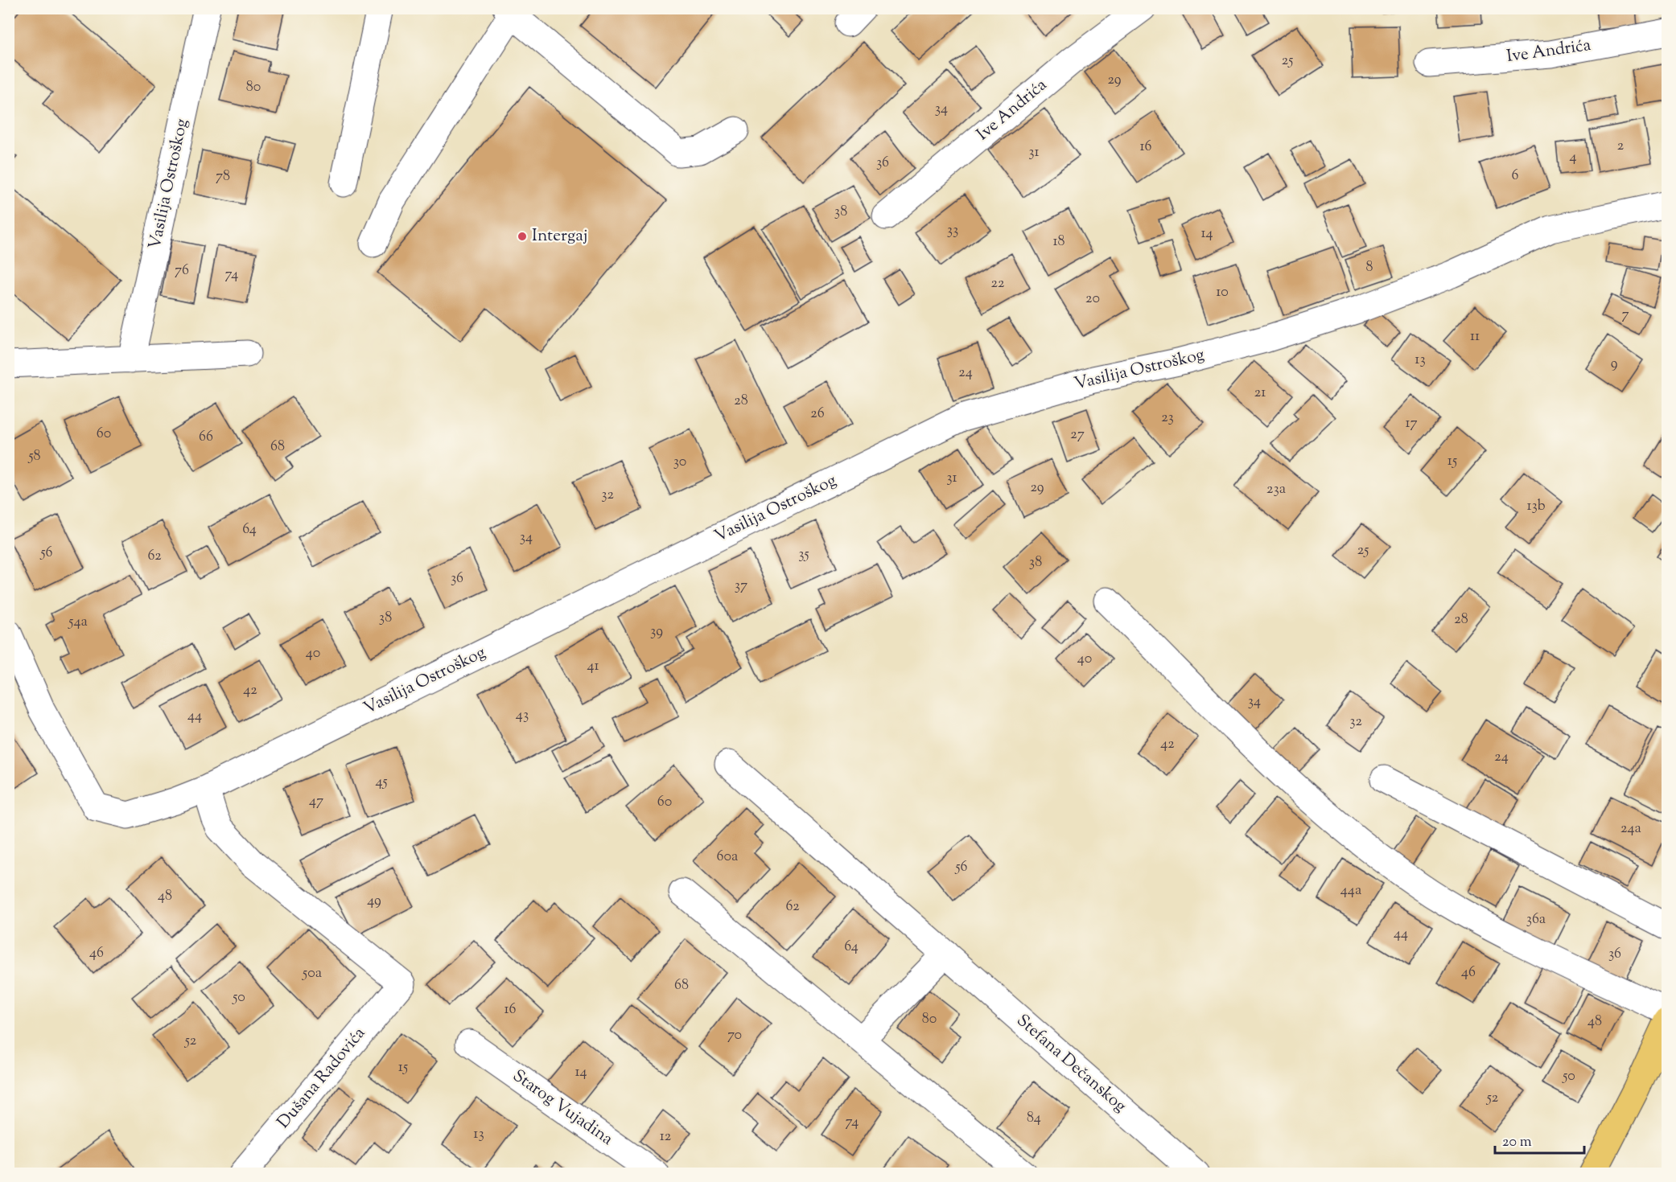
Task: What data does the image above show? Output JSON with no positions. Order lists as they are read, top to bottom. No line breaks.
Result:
{"streets":{"street":["Ive Andrića","Vasilija Ostroškog","Stefana Dečanskog","Dušana Radovića","Starog Vujadina"]},"crossings":[["Vasilija Ostroškog","Dušana Radovića"]],"places":["Intergaj"],"house_numbers":["25","29","80","34","2","16","31","4","36","6","78","38","33","14","18","8","76","74","22","10","20","7","11","13","9","24","21","28","26","23","17","60","27","66","68","58","15","30","31","29","23a","32","13b","64","34","25","56","35","62","38","36","37","38","28","54a","39","40","40","41","42","34","43","44","32","42","24","45","47","60","24a","60a","56","44a","48","49","62","36a","44","64","46","36","46","50a","68","50","16","80","48","70","52","15","14","50","52","84","74","13","12"],"scale_bar":"20 m"}
